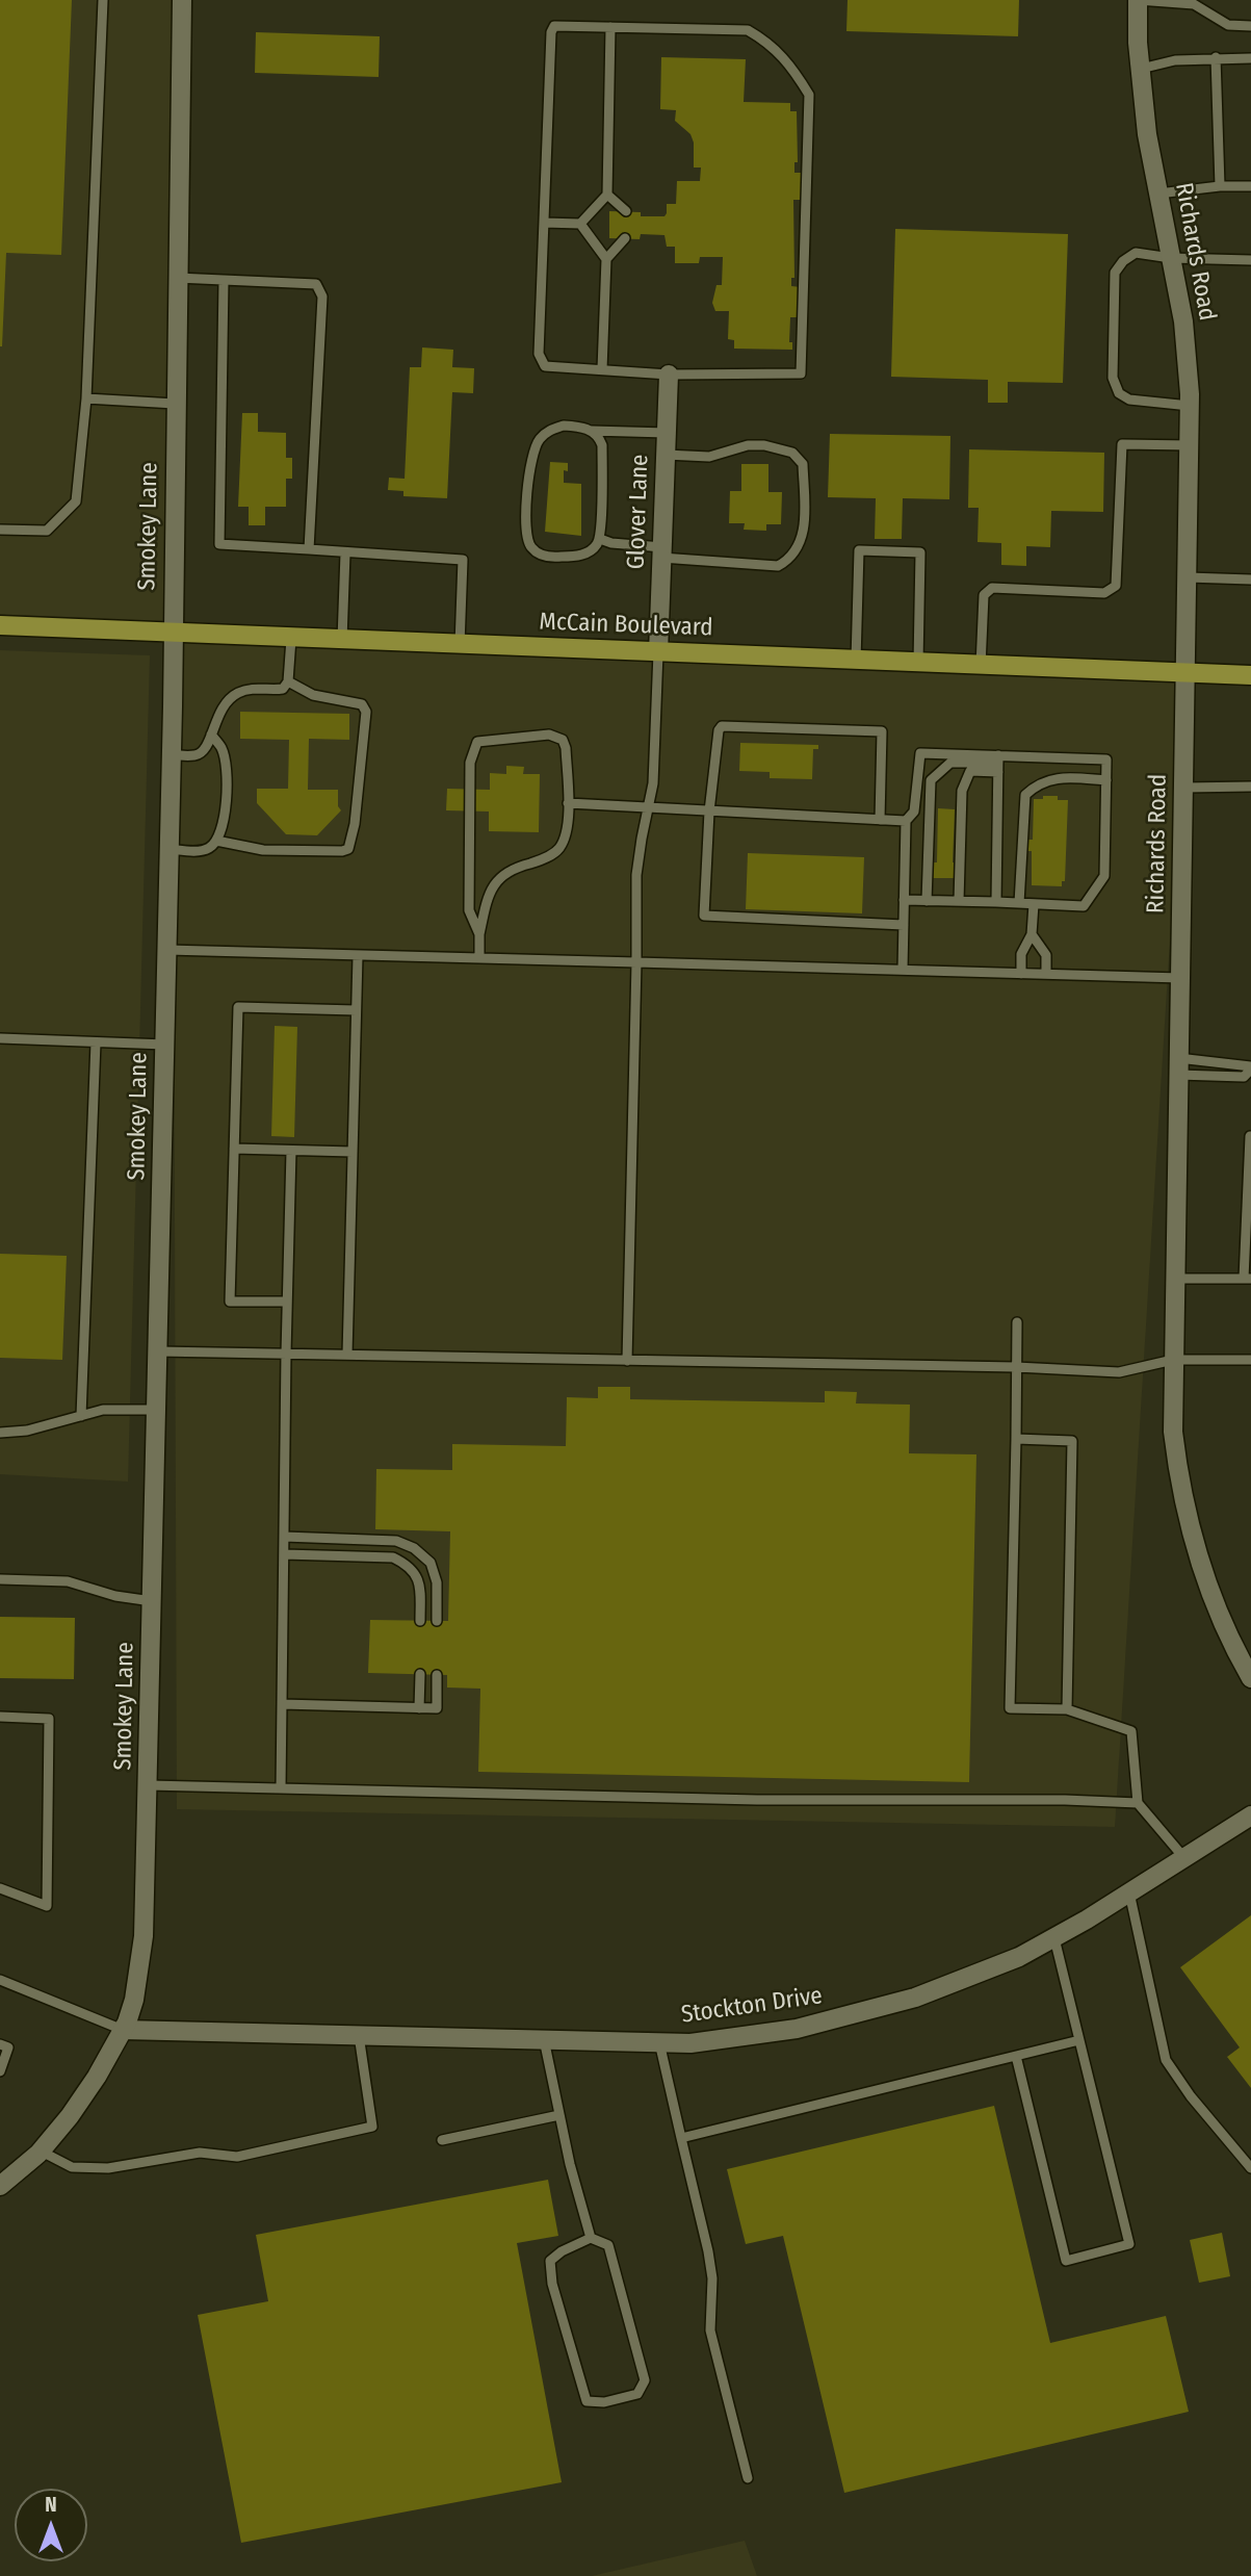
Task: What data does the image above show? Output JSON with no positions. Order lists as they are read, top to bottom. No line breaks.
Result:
{"streets":{"main road":["McCain Boulevard"],"street":["Richards Road","Glover Lane","Smokey Lane","Stockton Drive"]},"crossings":[["Richards Road","McCain Boulevard"],["Glover Lane","McCain Boulevard"],["Smokey Lane","McCain Boulevard"],["Smokey Lane","Stockton Drive"]],"north":"top"}
